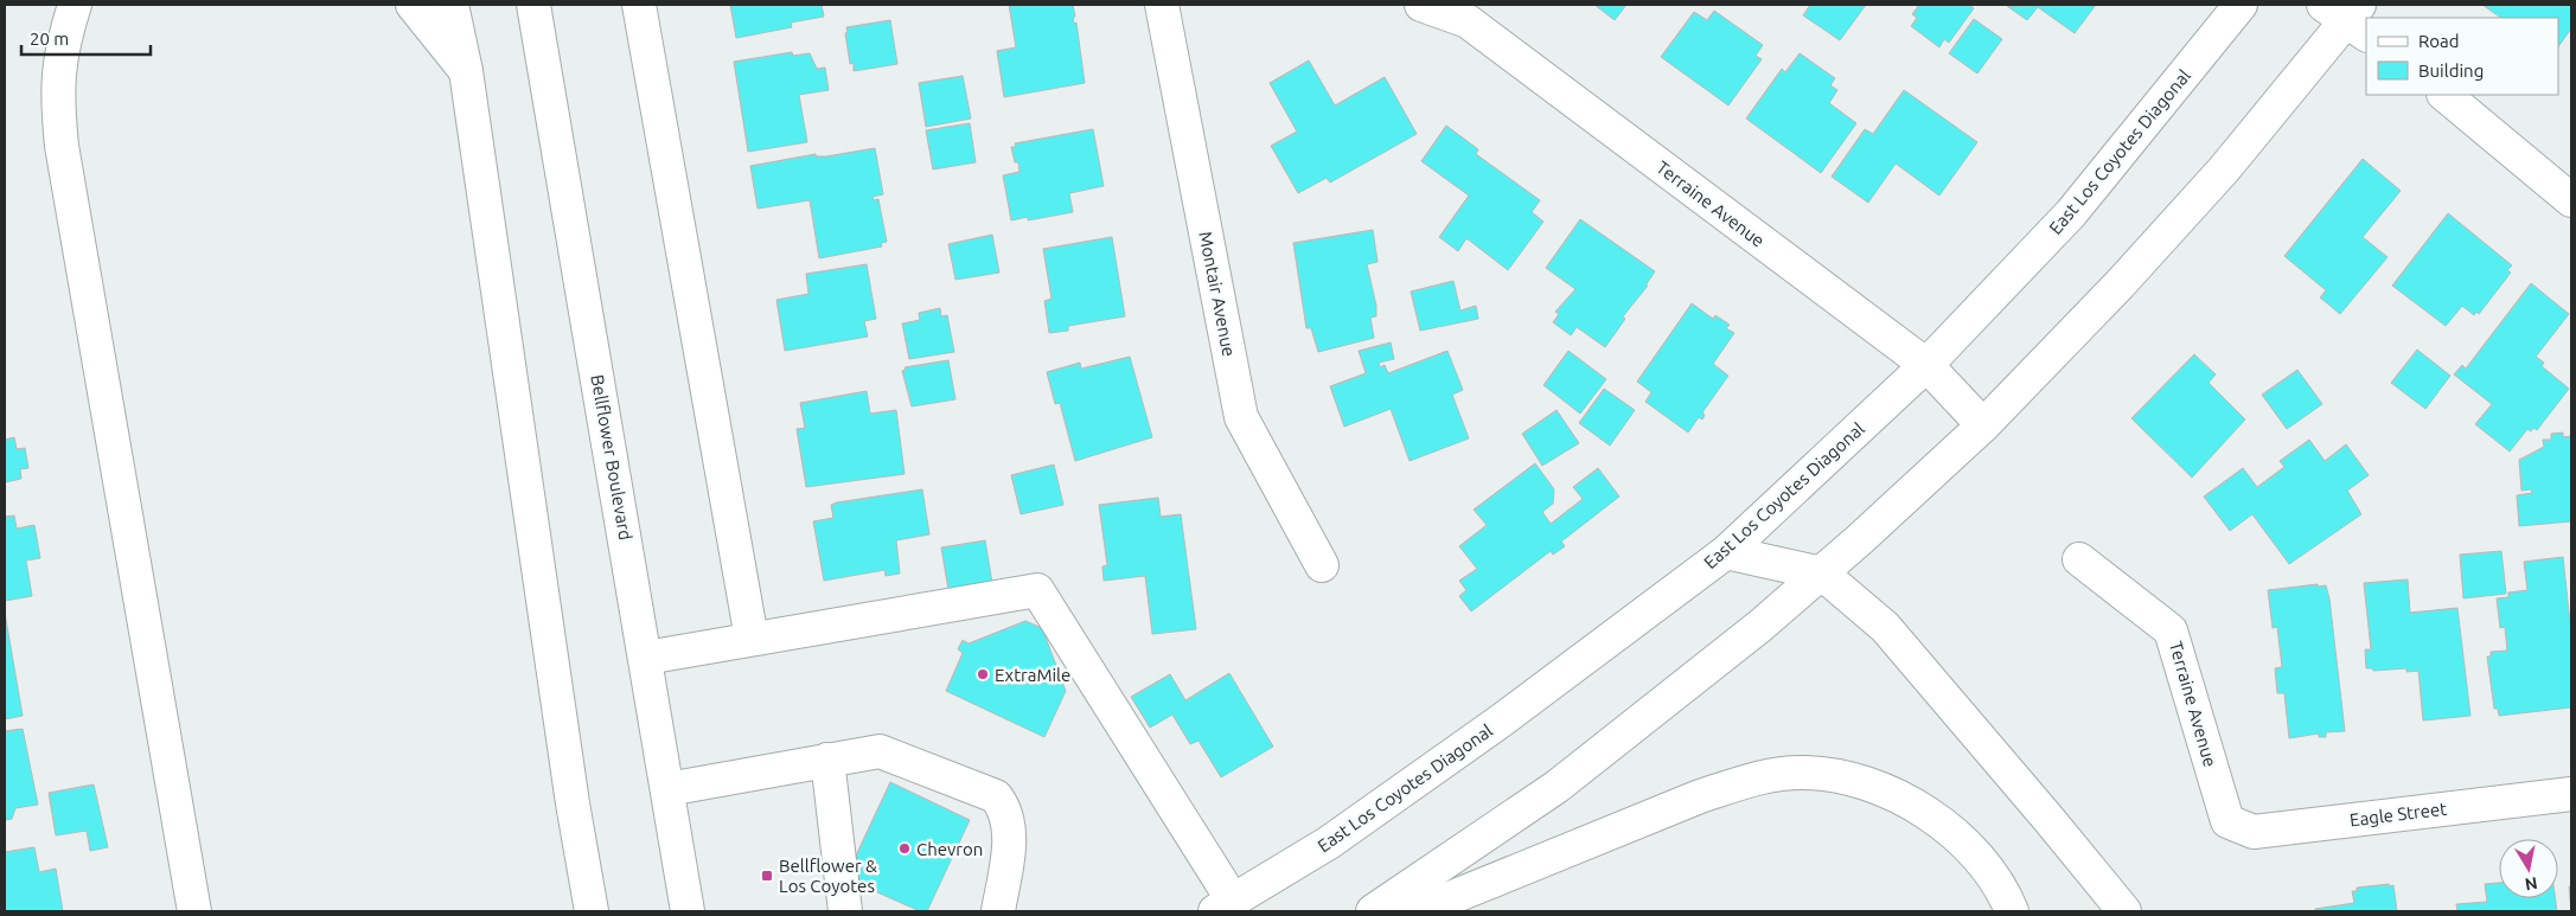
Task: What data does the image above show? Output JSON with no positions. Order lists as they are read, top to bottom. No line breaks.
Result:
{"streets":{"main road":["East Los Coyotes Diagonal","Terraine Avenue","Montair Avenue","Bellflower Boulevard","Eagle Street"]},"crossings":[["East Los Coyotes Diagonal","Terraine Avenue"],["Terraine Avenue","Eagle Street"]],"places":{"other":["ExtraMile","Chevron"],"transit":["Bellflower & Los Coyotes"]},"legend":["Road","Building"],"scale_bar":"20 m","north":"bottom"}
